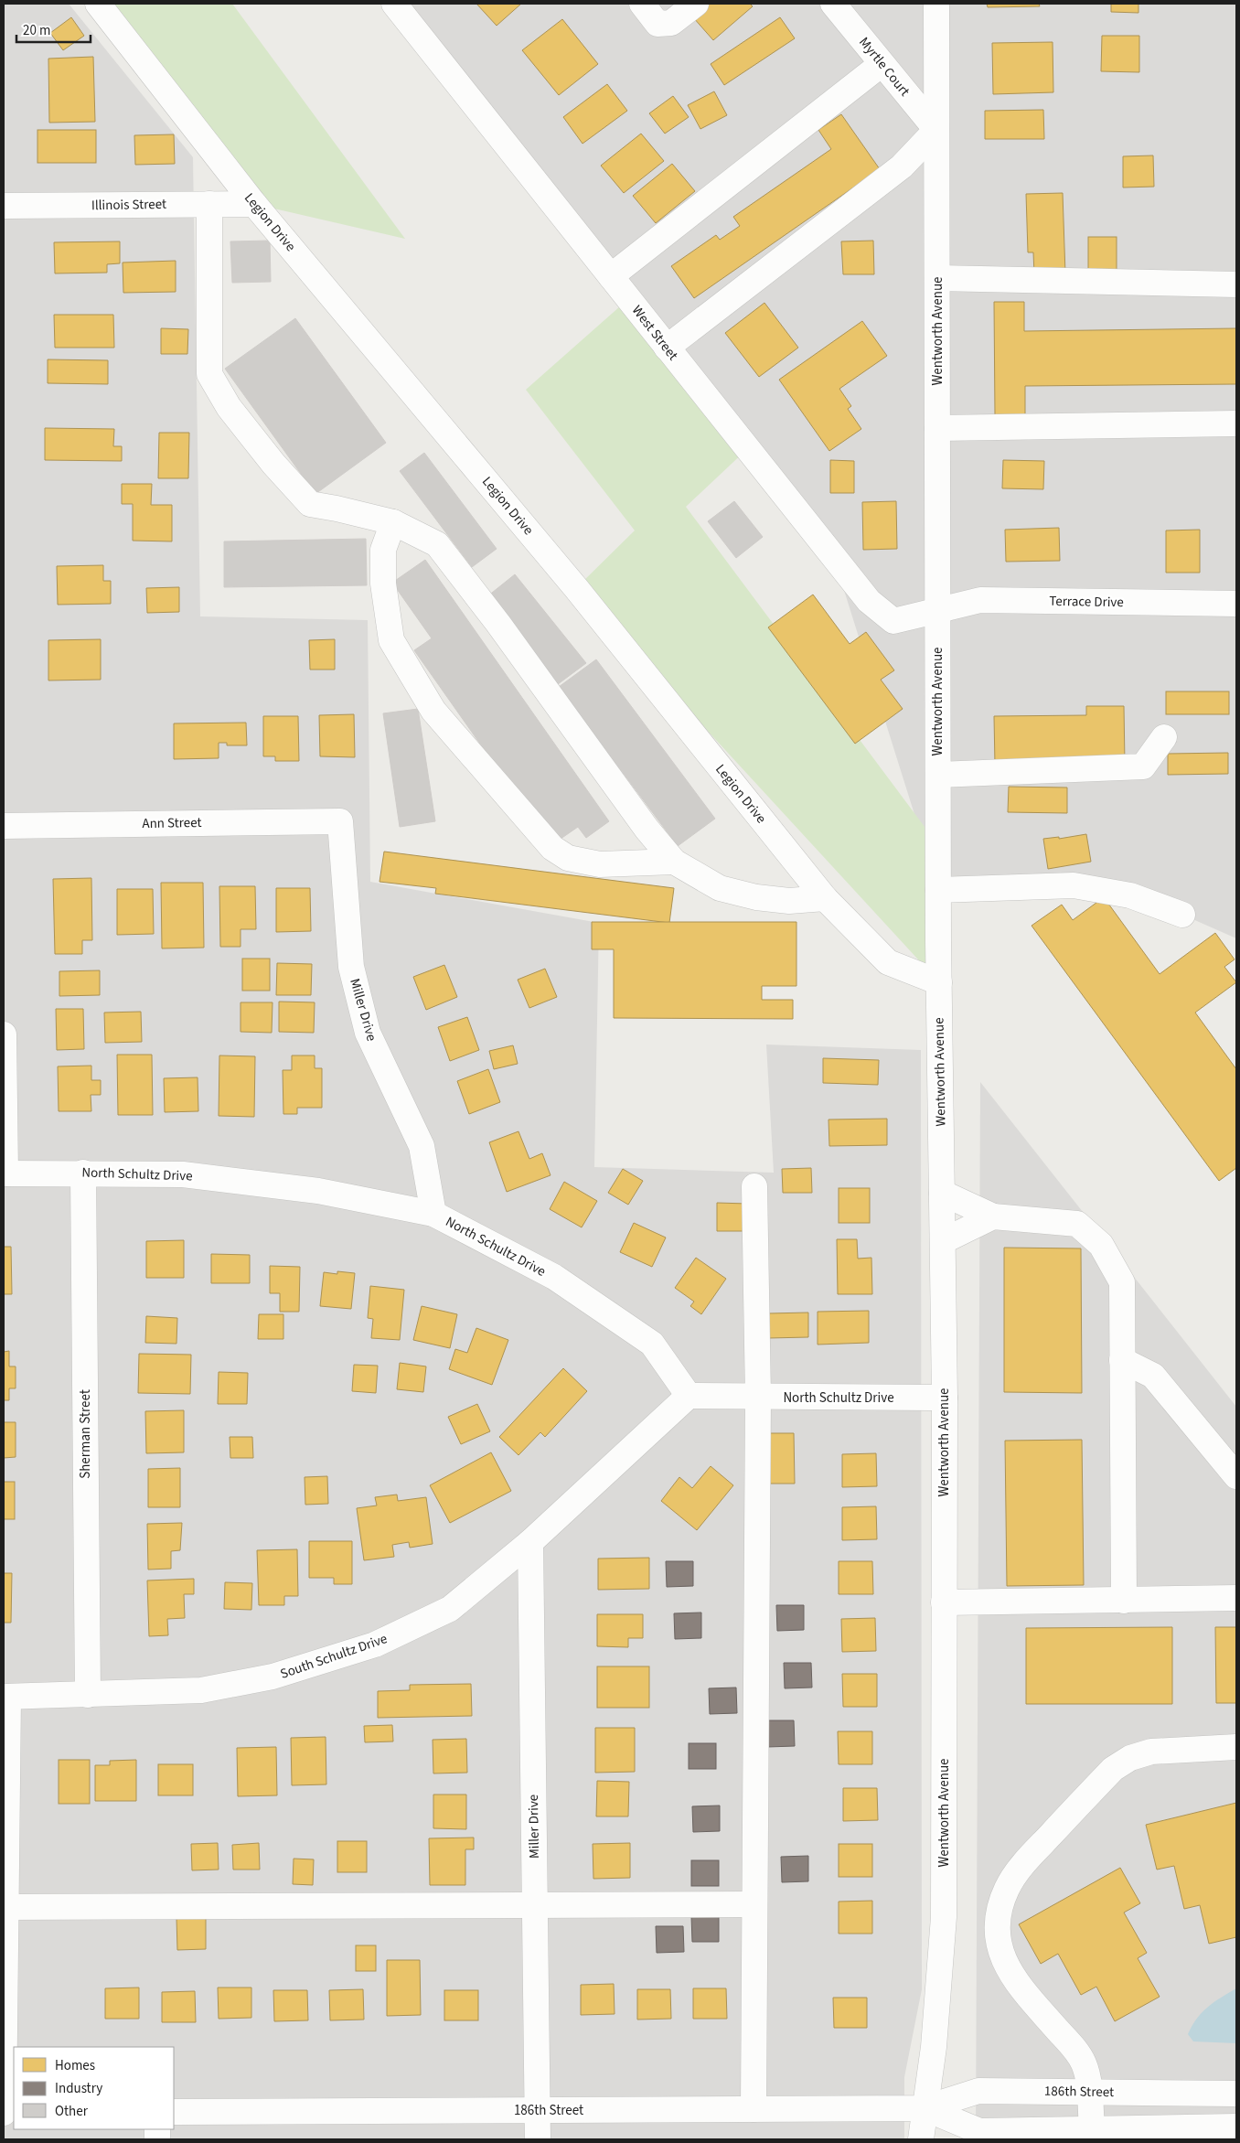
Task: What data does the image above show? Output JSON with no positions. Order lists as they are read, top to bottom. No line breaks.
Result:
{"streets":{"street":["Myrtle Court","Illinois Street","Legion Drive","Wentworth Avenue","West Street","Terrace Drive","Ann Street","Miller Drive","North Schultz Drive","Sherman Street","South Schultz Drive","186th Street"]},"crossings":[["Myrtle Court","Wentworth Avenue"],["Illinois Street","Legion Drive"],["Legion Drive","Wentworth Avenue"],["Wentworth Avenue","West Street"],["Wentworth Avenue","Terrace Drive"],["Wentworth Avenue","North Schultz Drive"],["Wentworth Avenue","186th Street"],["West Street","Terrace Drive"],["Ann Street","Miller Drive"],["Miller Drive","North Schultz Drive"],["Miller Drive","South Schultz Drive"],["Miller Drive","186th Street"],["North Schultz Drive","Sherman Street"],["North Schultz Drive","South Schultz Drive"],["Sherman Street","South Schultz Drive"]],"legend":["Homes","Industry","Other"],"scale_bar":"20 m"}
